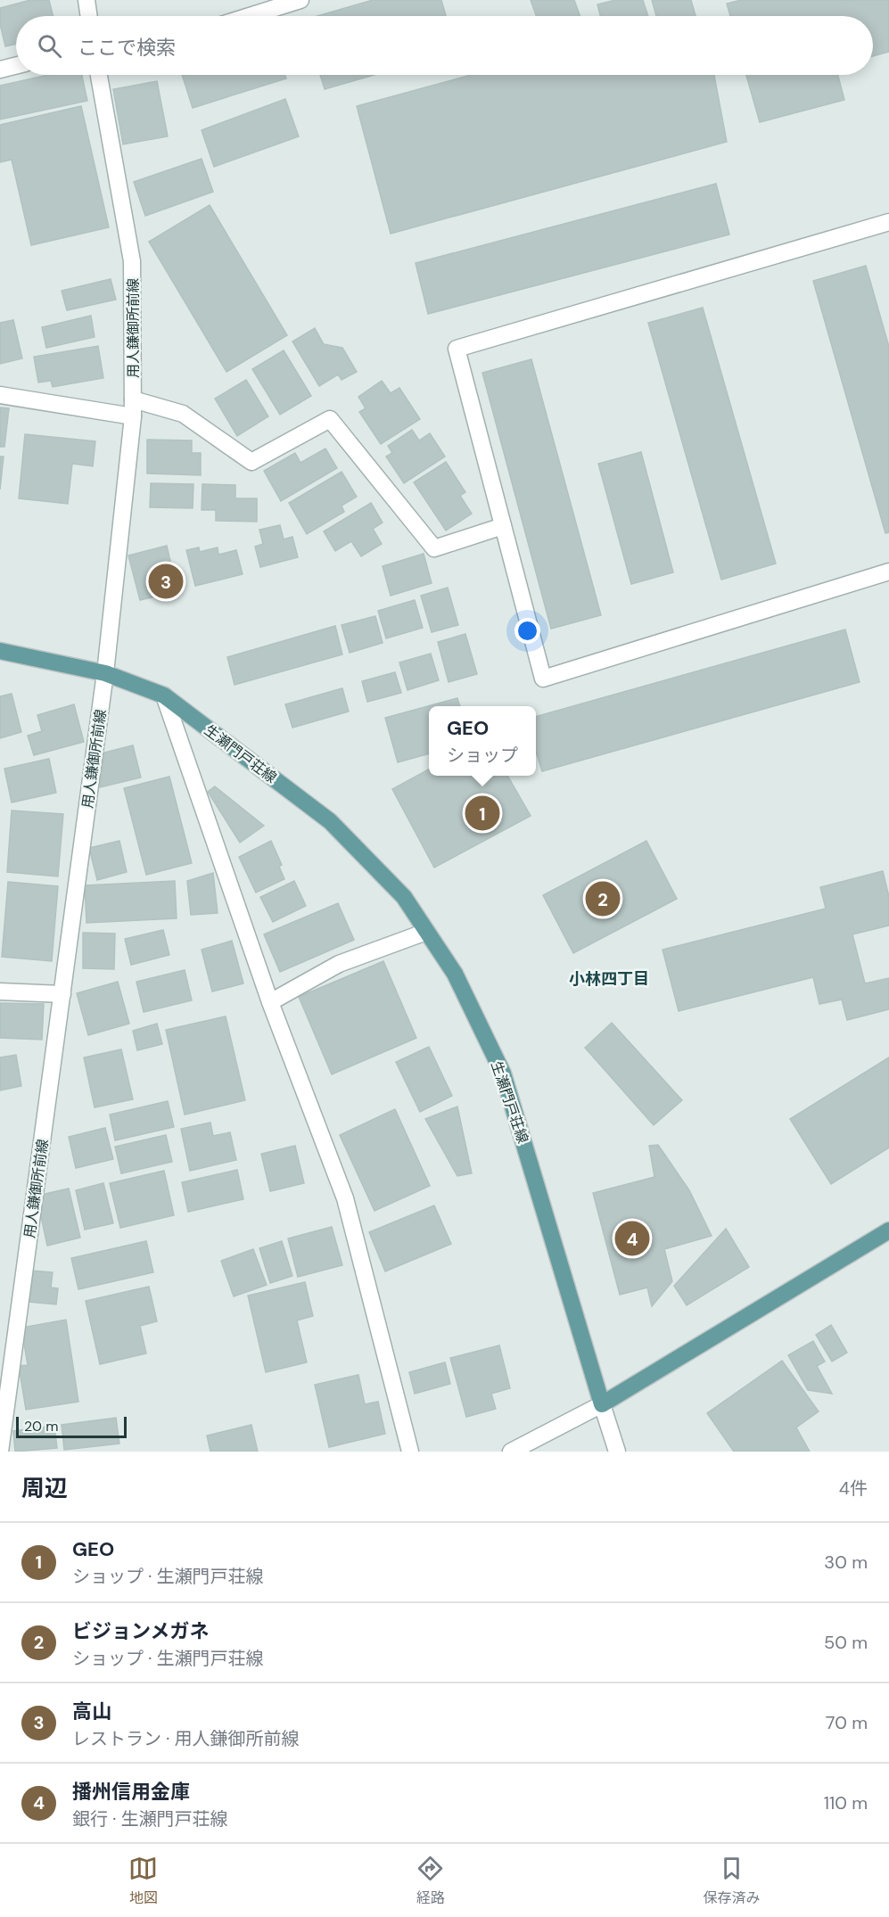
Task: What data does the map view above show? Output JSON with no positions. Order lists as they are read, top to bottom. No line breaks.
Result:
{"streets":{"main road":["生瀬門戸荘線"],"street":["用人鎌御所前線"]},"crossings":[["用人鎌御所前線","生瀬門戸荘線"]],"districts":["小林四丁目"],"scale_bar":"20 m","page":{"search":"ここで検索","pins":["3","1","2","4"],"popup":["GEO","ショップ"],"scale":"20 m","heading":["周辺","4件"],"list":[{"mark":"1","name":"GEO","note":"ショップ · 生瀬門戸荘線","value":"30 m"},{"mark":"2","name":"ビジョンメガネ","note":"ショップ · 生瀬門戸荘線","value":"50 m"},{"mark":"3","name":"高山","note":"レストラン · 用人鎌御所前線","value":"70 m"},{"mark":"4","name":"播州信用金庫","note":"銀行 · 生瀬門戸荘線","value":"110 m"}],"nav":["地図","経路","保存済み"]}}
